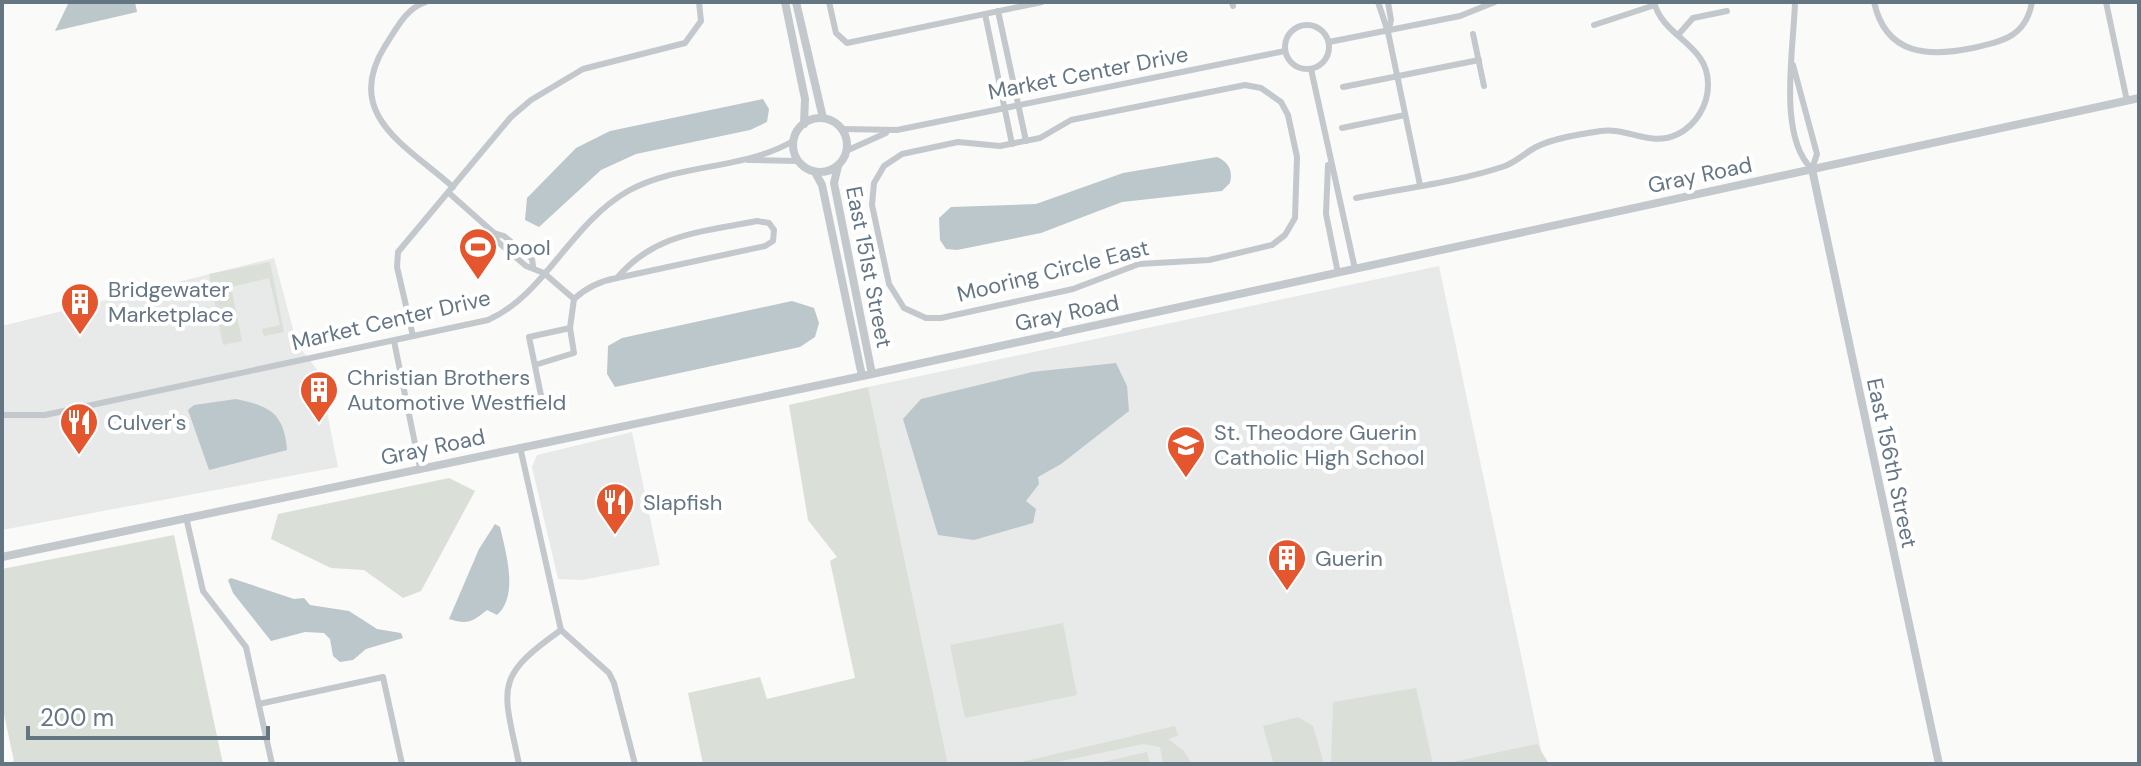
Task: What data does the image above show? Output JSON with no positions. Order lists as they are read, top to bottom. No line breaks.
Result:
{"streets":{"street":["Market Center Drive","Gray Road","East 151st Street","Mooring Circle East","East 156th Street"]},"crossings":[["Market Center Drive","East 151st Street"],["Gray Road","East 151st Street"],["Gray Road","East 156th Street"]],"places":{"sports":["pool"],"building":["Bridgewater Marketplace","Christian Brothers Automotive Westfield","Guerin"],"restaurant":["Culver's","Slapfish"],"school or university":["St. Theodore Guerin Catholic High School"]},"scale_bar":"200 m"}
